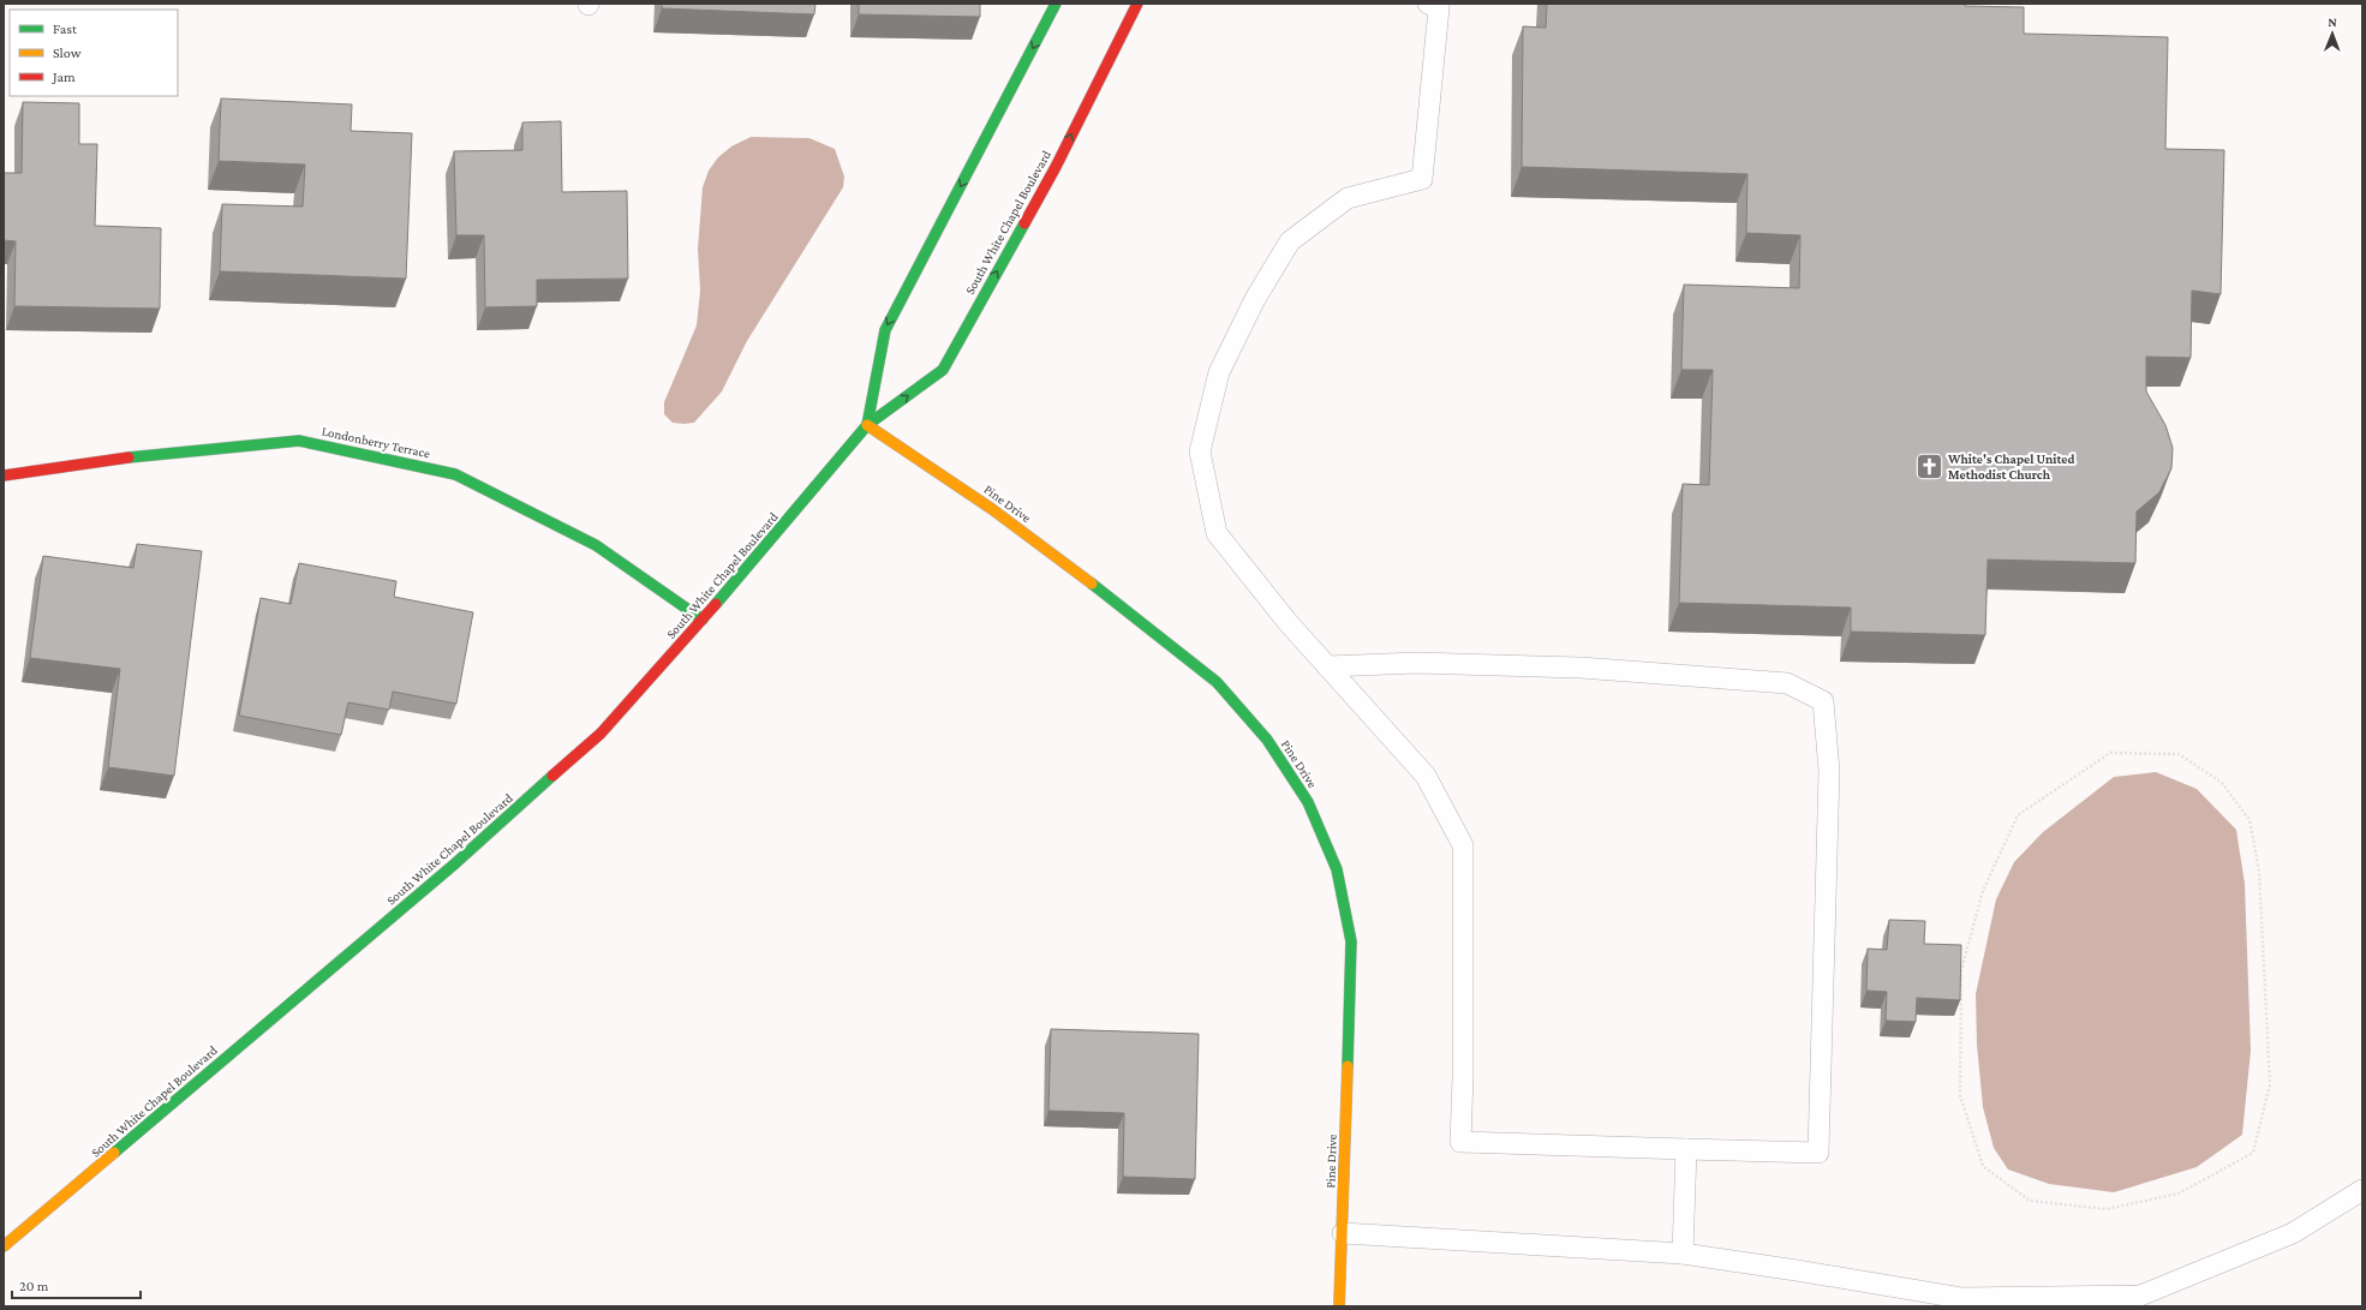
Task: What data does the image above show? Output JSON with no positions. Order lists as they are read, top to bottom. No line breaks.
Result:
{"streets":{"main road":["South White Chapel Boulevard","Londonberry Terrace","Pine Drive"]},"crossings":[["South White Chapel Boulevard","Londonberry Terrace"],["South White Chapel Boulevard","Pine Drive"]],"places":{"church":["White's Chapel United Methodist Church"]},"legend":["Fast","Slow","Jam"],"scale_bar":"20 m","north":"top"}
